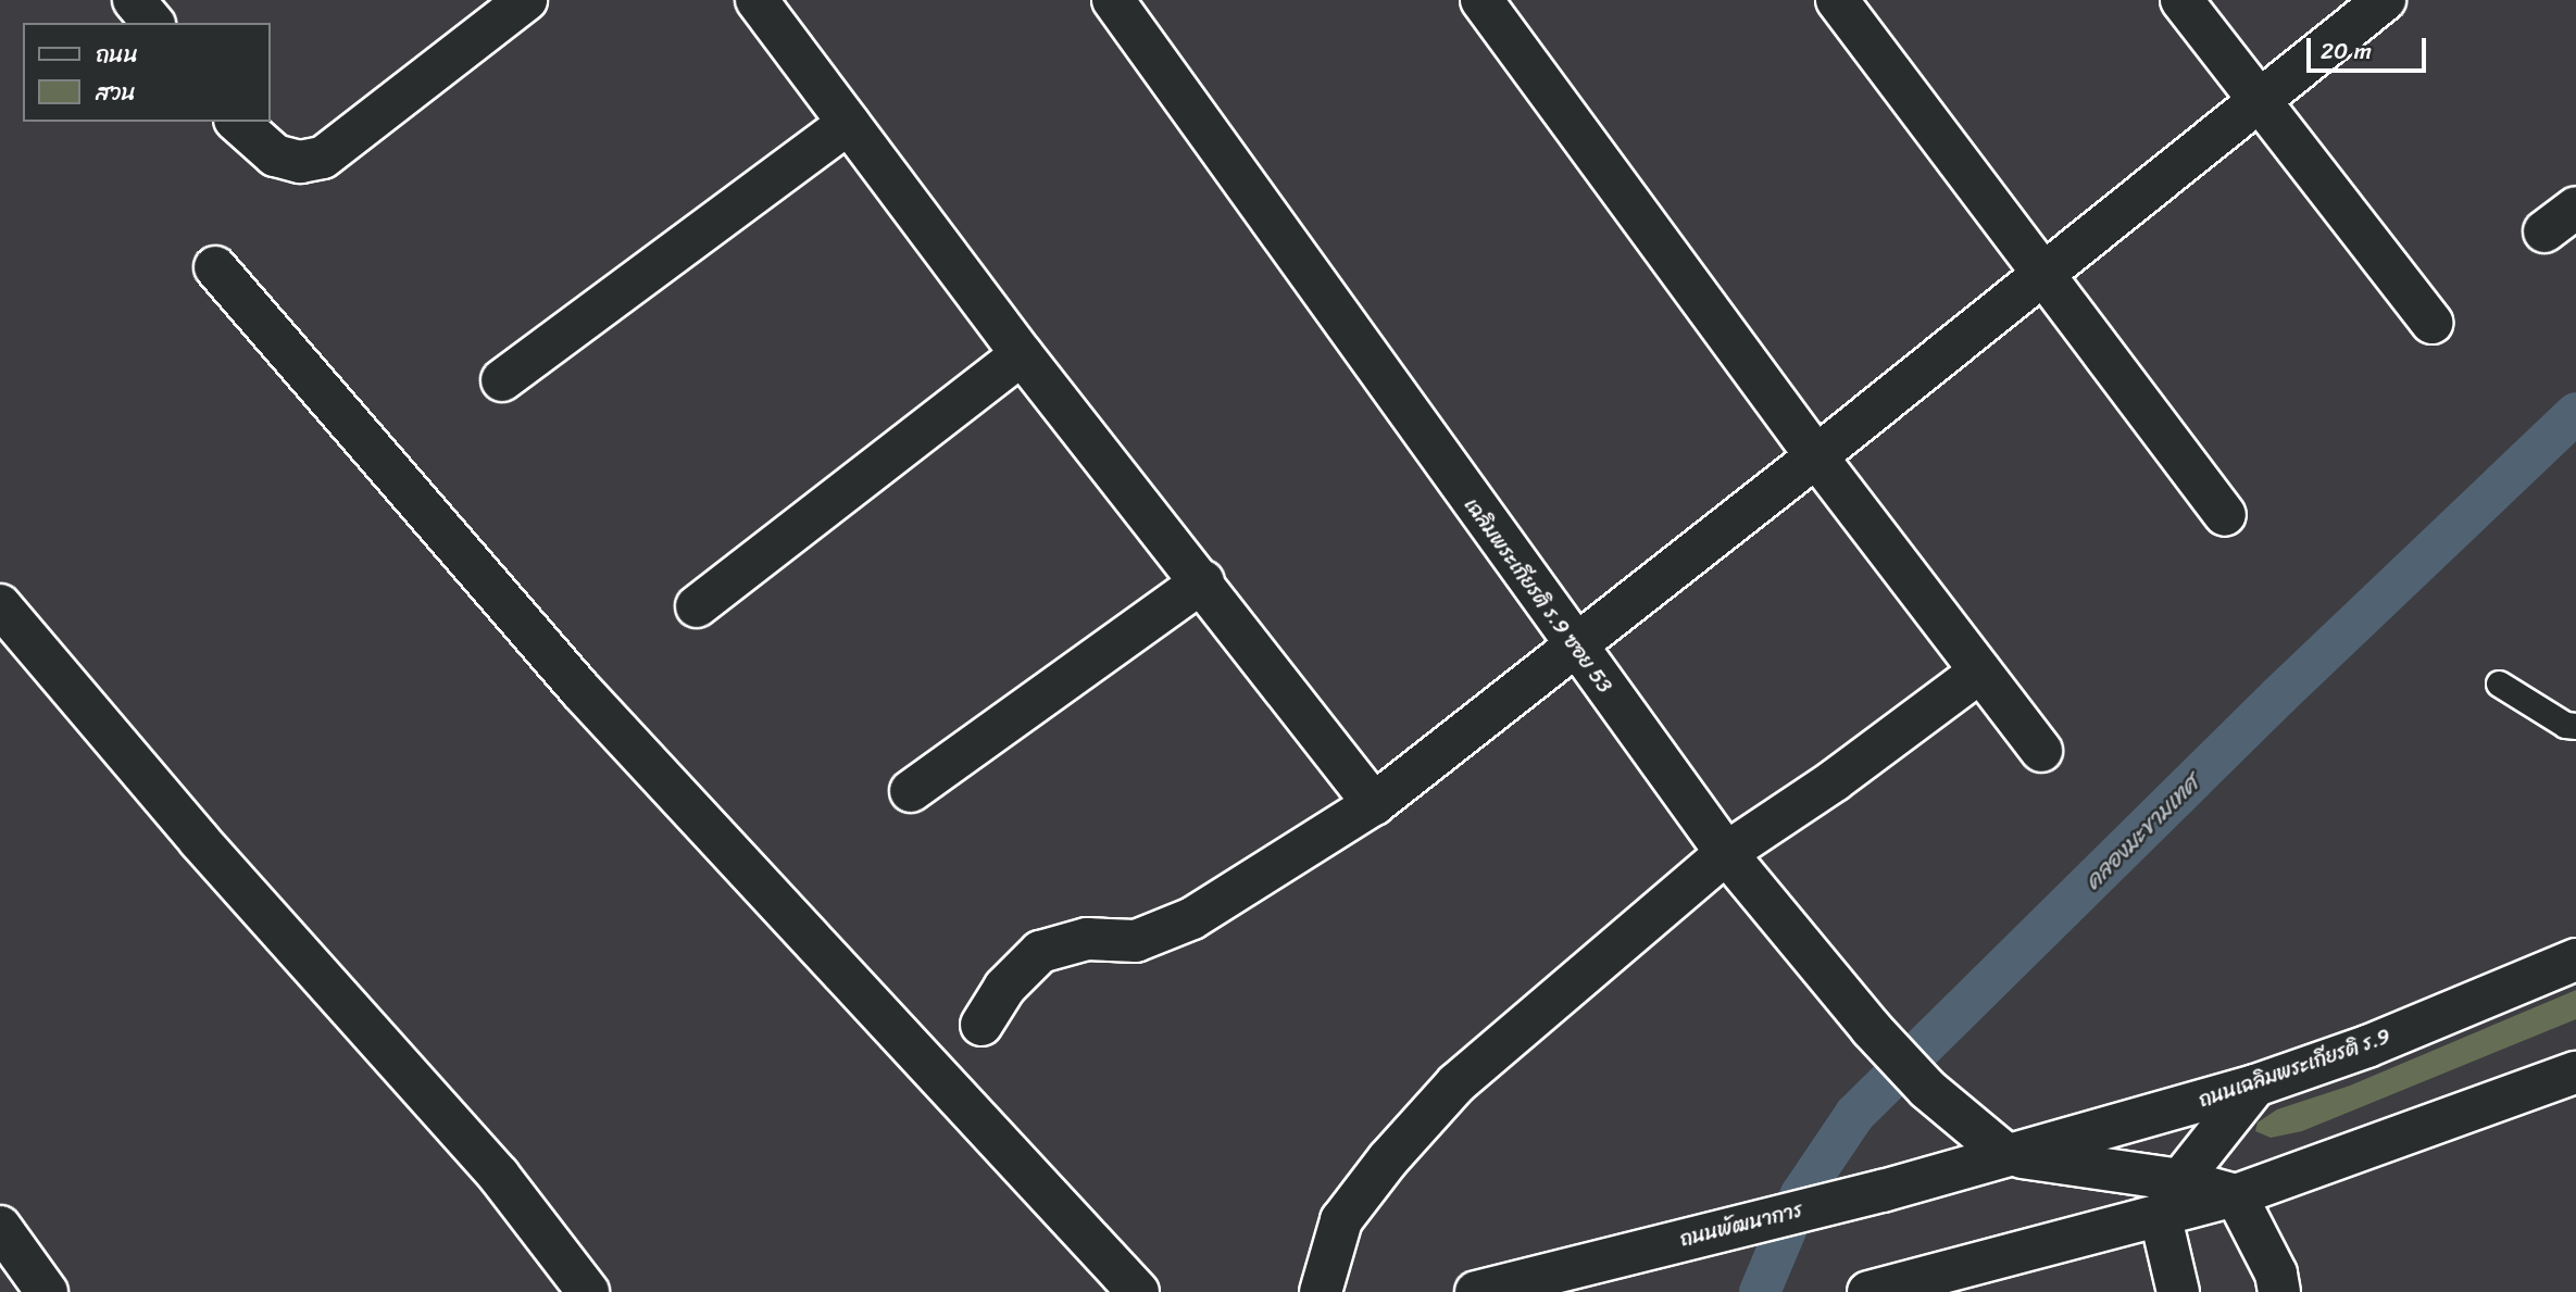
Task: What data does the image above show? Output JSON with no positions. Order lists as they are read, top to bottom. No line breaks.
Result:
{"streets":{"street":["เฉลิมพระเกียรติ ร.9 ซอย 53","ถนนเฉลิมพระเกียรติ ร.9","ถนนพัฒนาการ"]},"crossings":[["เฉลิมพระเกียรติ ร.9 ซอย 53","ถนนเฉลิมพระเกียรติ ร.9"],["เฉลิมพระเกียรติ ร.9 ซอย 53","ถนนพัฒนาการ"],["ถนนเฉลิมพระเกียรติ ร.9","ถนนพัฒนาการ"]],"water":["คลองมะขามเทศ"],"legend":["ถนน","สวน"],"scale_bar":"20 m"}
